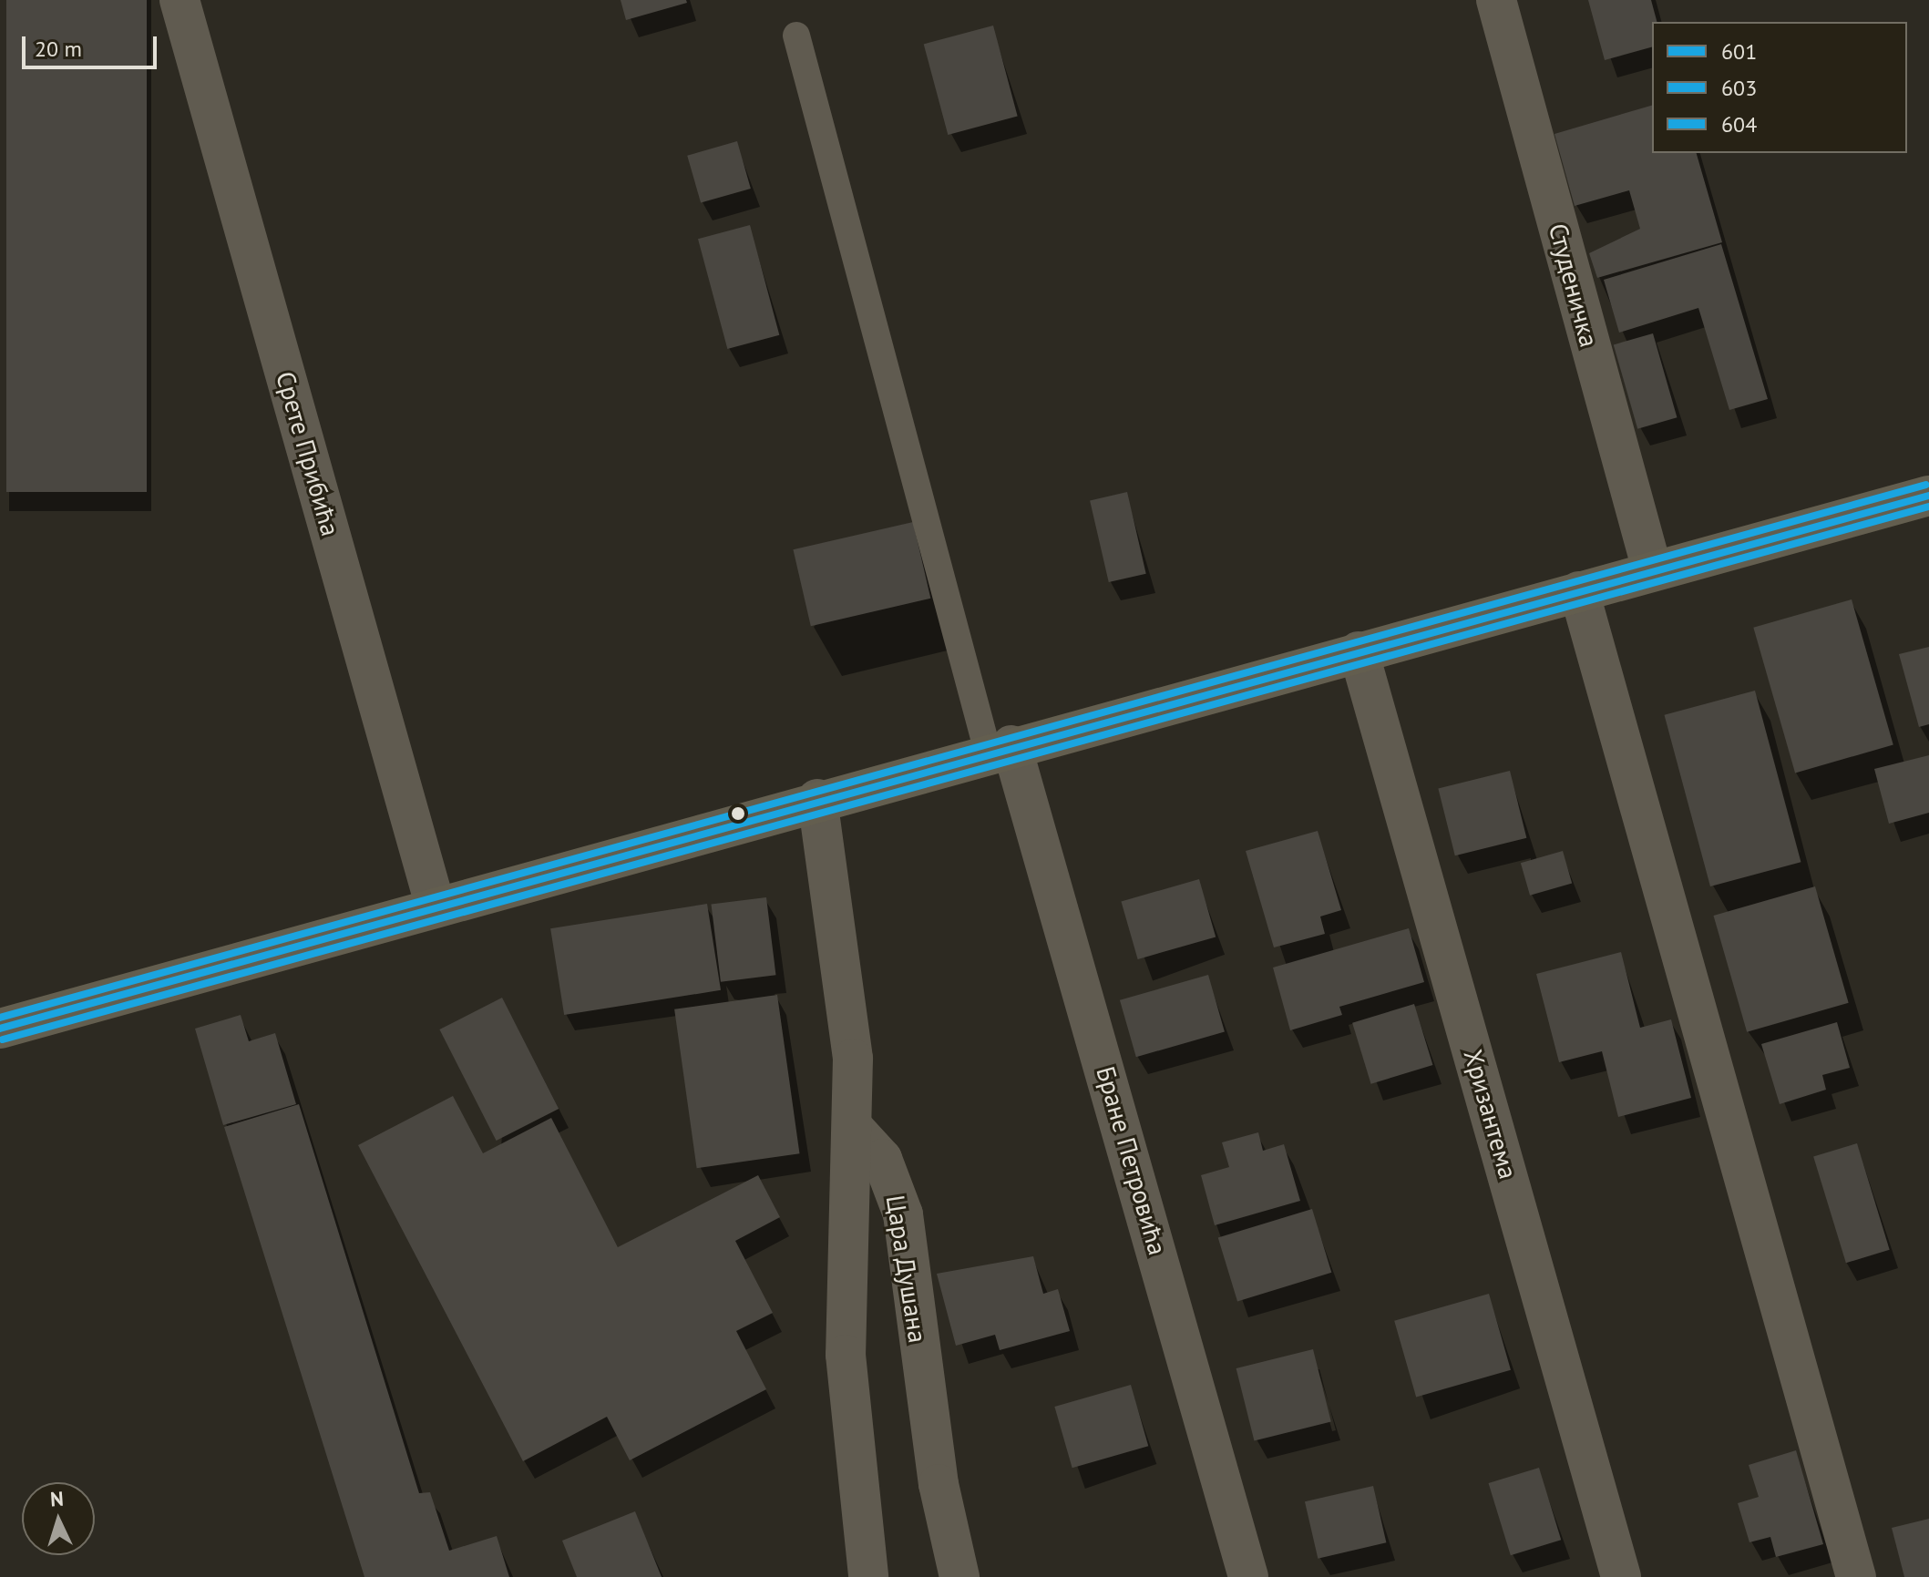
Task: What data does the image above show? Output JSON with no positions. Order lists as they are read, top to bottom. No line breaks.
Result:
{"streets":{"street":["Студеничка","Срете Прибића","Хризантема","Бране Петровића","Цара Душана"]},"lines":["transit line 604","transit line 601","transit line 603"],"legend":["601","603","604"],"scale_bar":"20 m","north":"top"}
